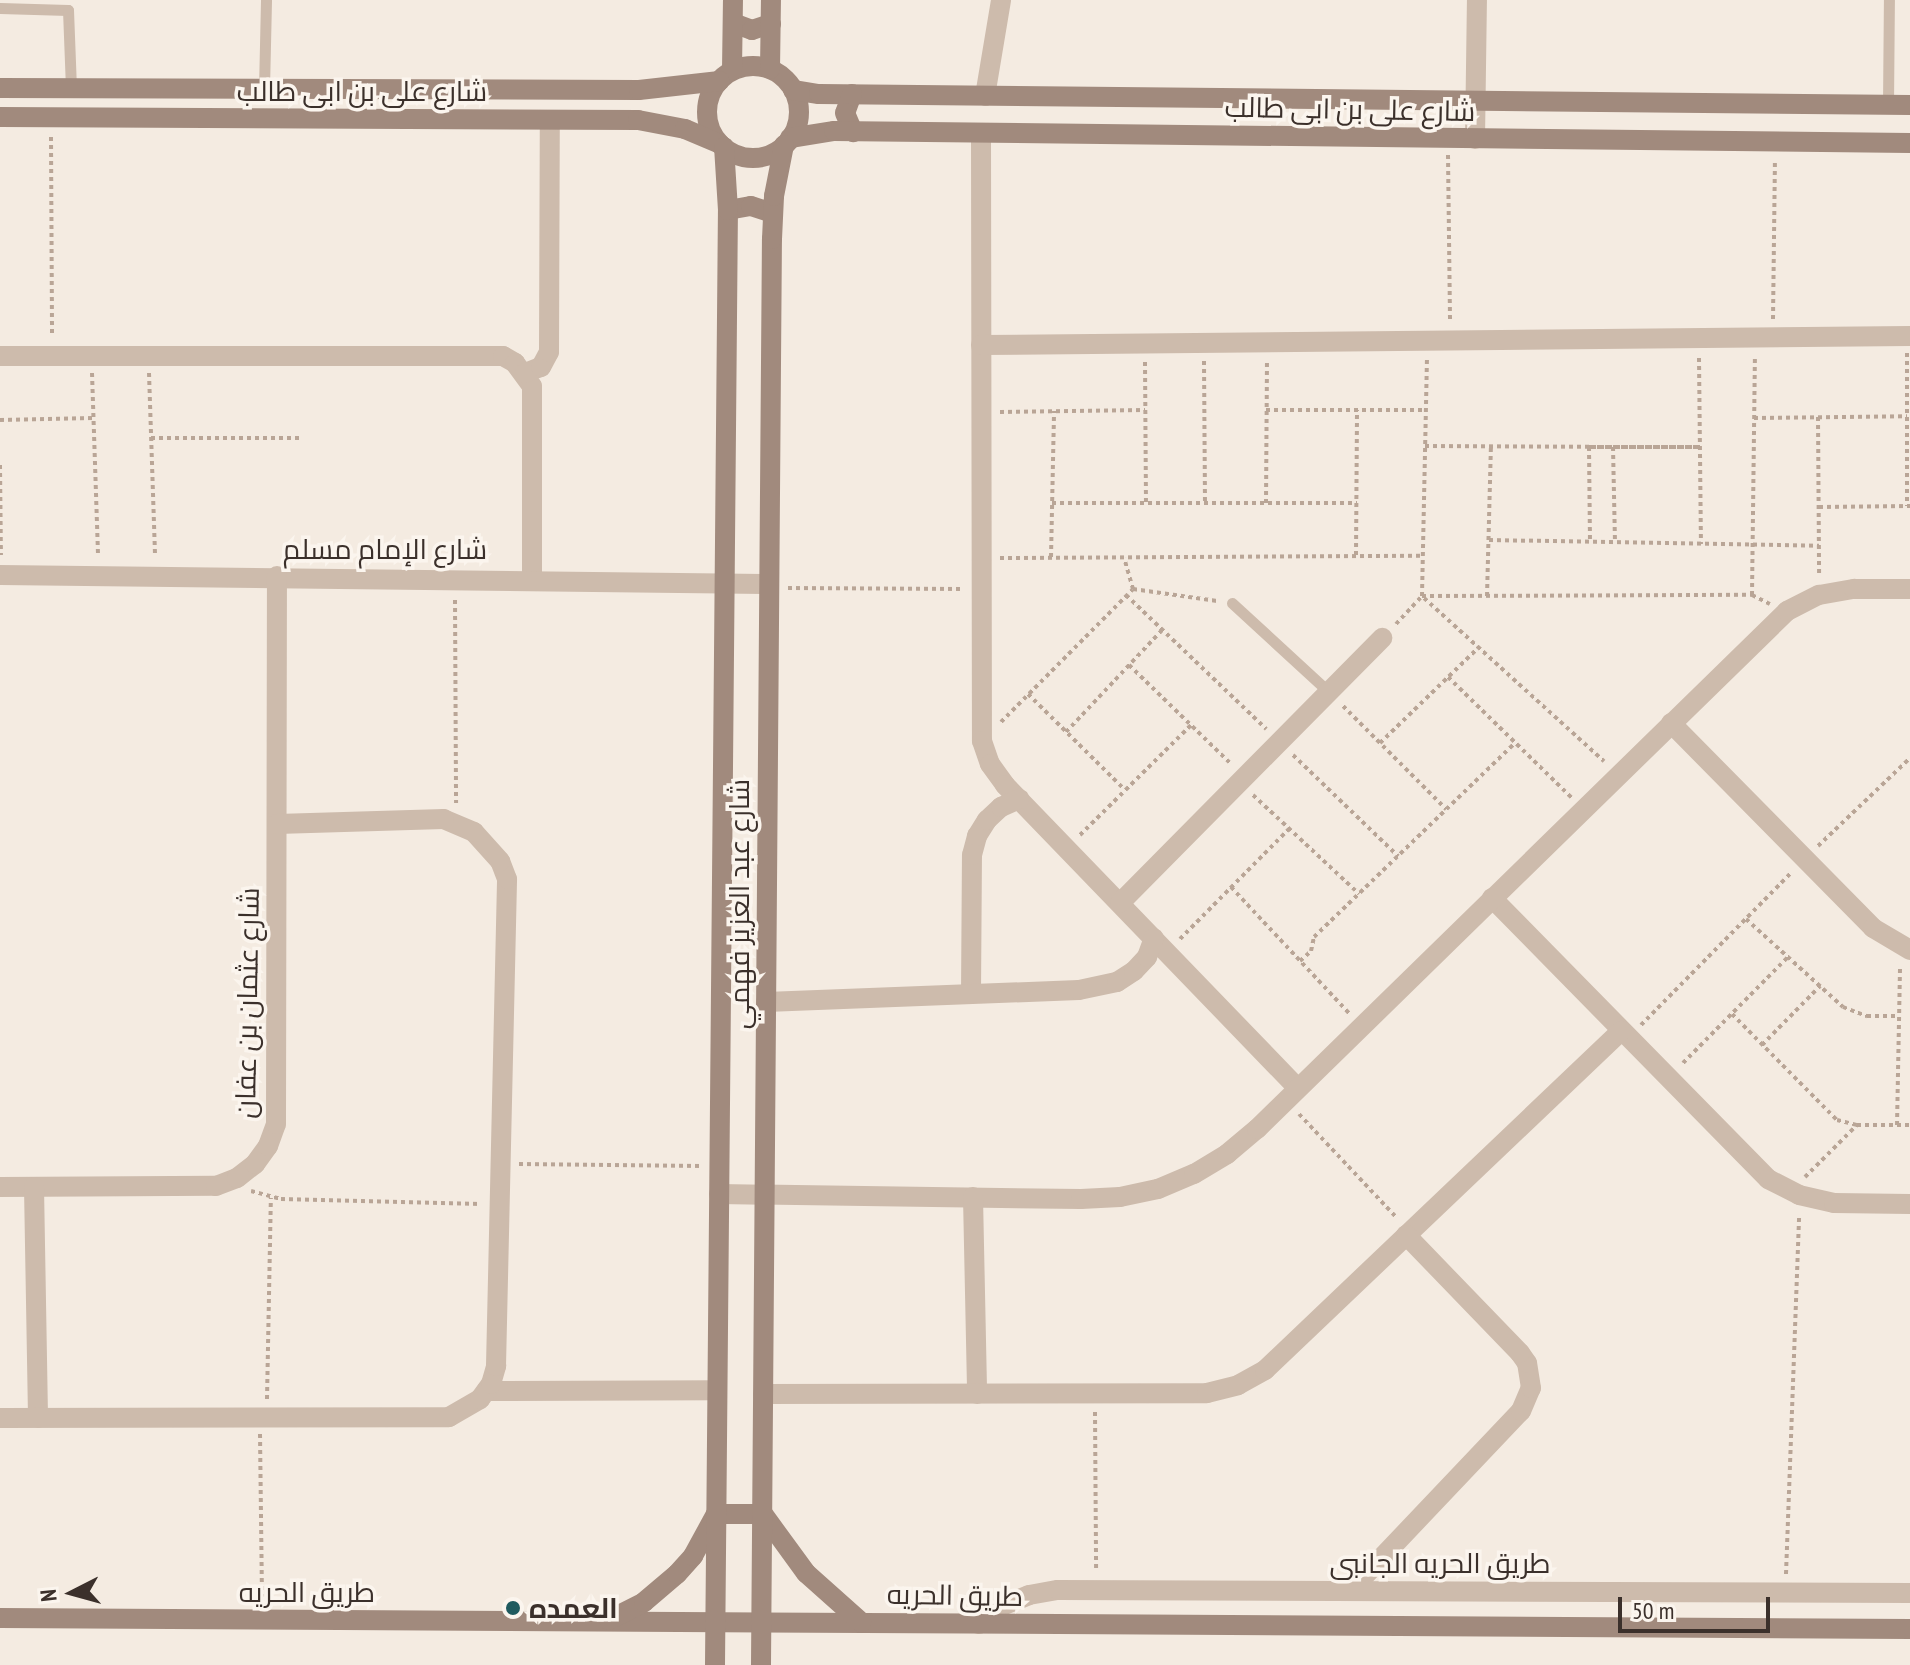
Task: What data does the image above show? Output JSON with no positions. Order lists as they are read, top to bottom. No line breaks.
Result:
{"streets":{"street":["شارع على بن ابى طالب","شارع الإمام مسلم","شارع عبد العزيز فهمي","شارع عثمان بن عفان","طريق الحريه الجانبى","طريق الحريه"]},"crossings":[["شارع على بن ابى طالب","شارع عبد العزيز فهمي"],["شارع الإمام مسلم","شارع عبد العزيز فهمي"],["شارع الإمام مسلم","شارع عثمان بن عفان"],["شارع عبد العزيز فهمي","طريق الحريه"],["طريق الحريه الجانبى","طريق الحريه"]],"places":["العمده"],"scale_bar":"50 m","north":"left"}
